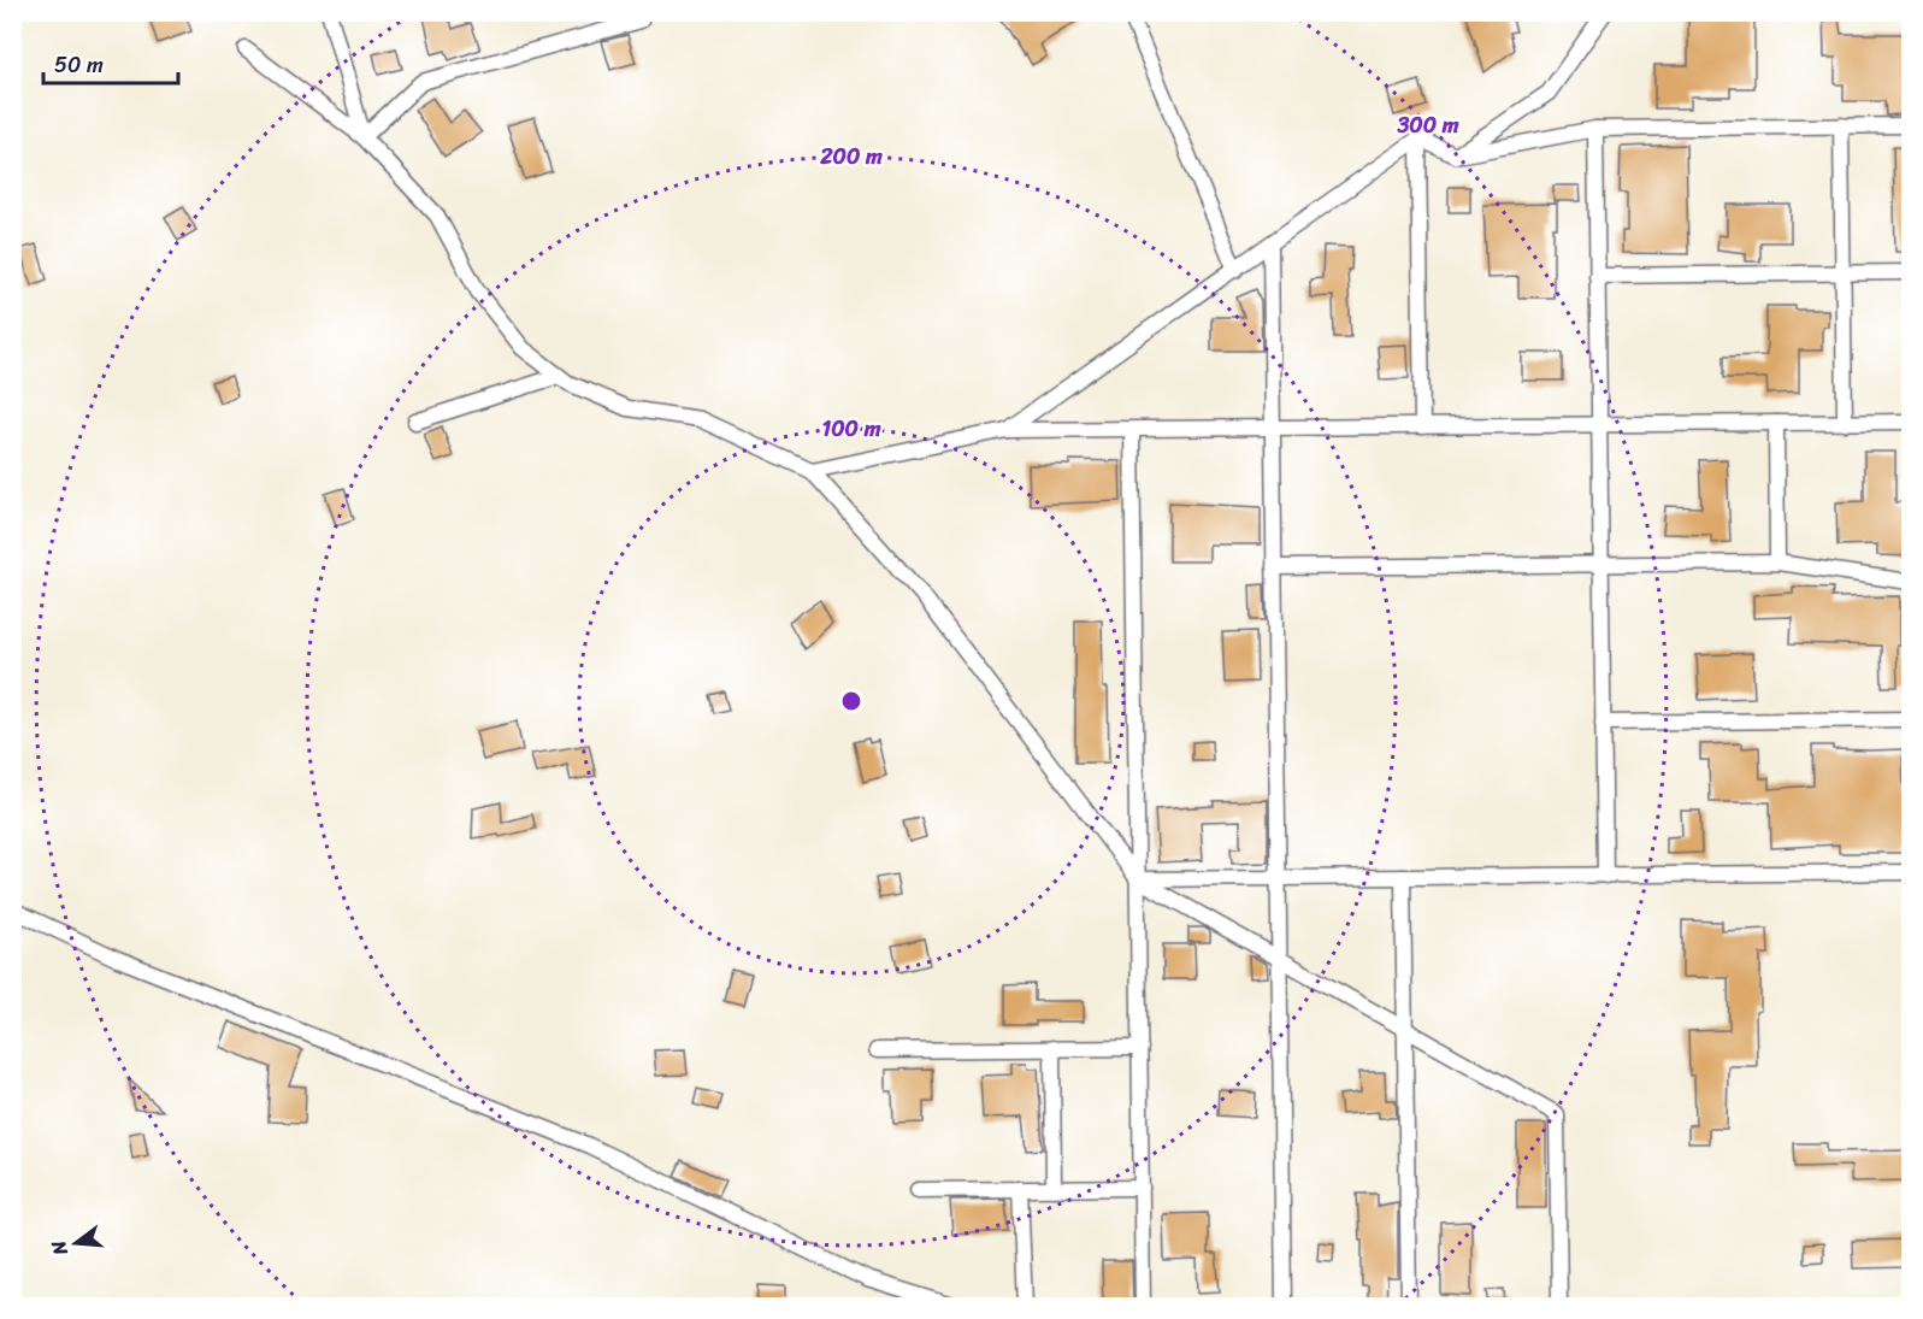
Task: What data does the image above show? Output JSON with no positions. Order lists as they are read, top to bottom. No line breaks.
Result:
{"scale_bar":"50 m","north":"left","rings":["300 m","200 m","100 m"]}
